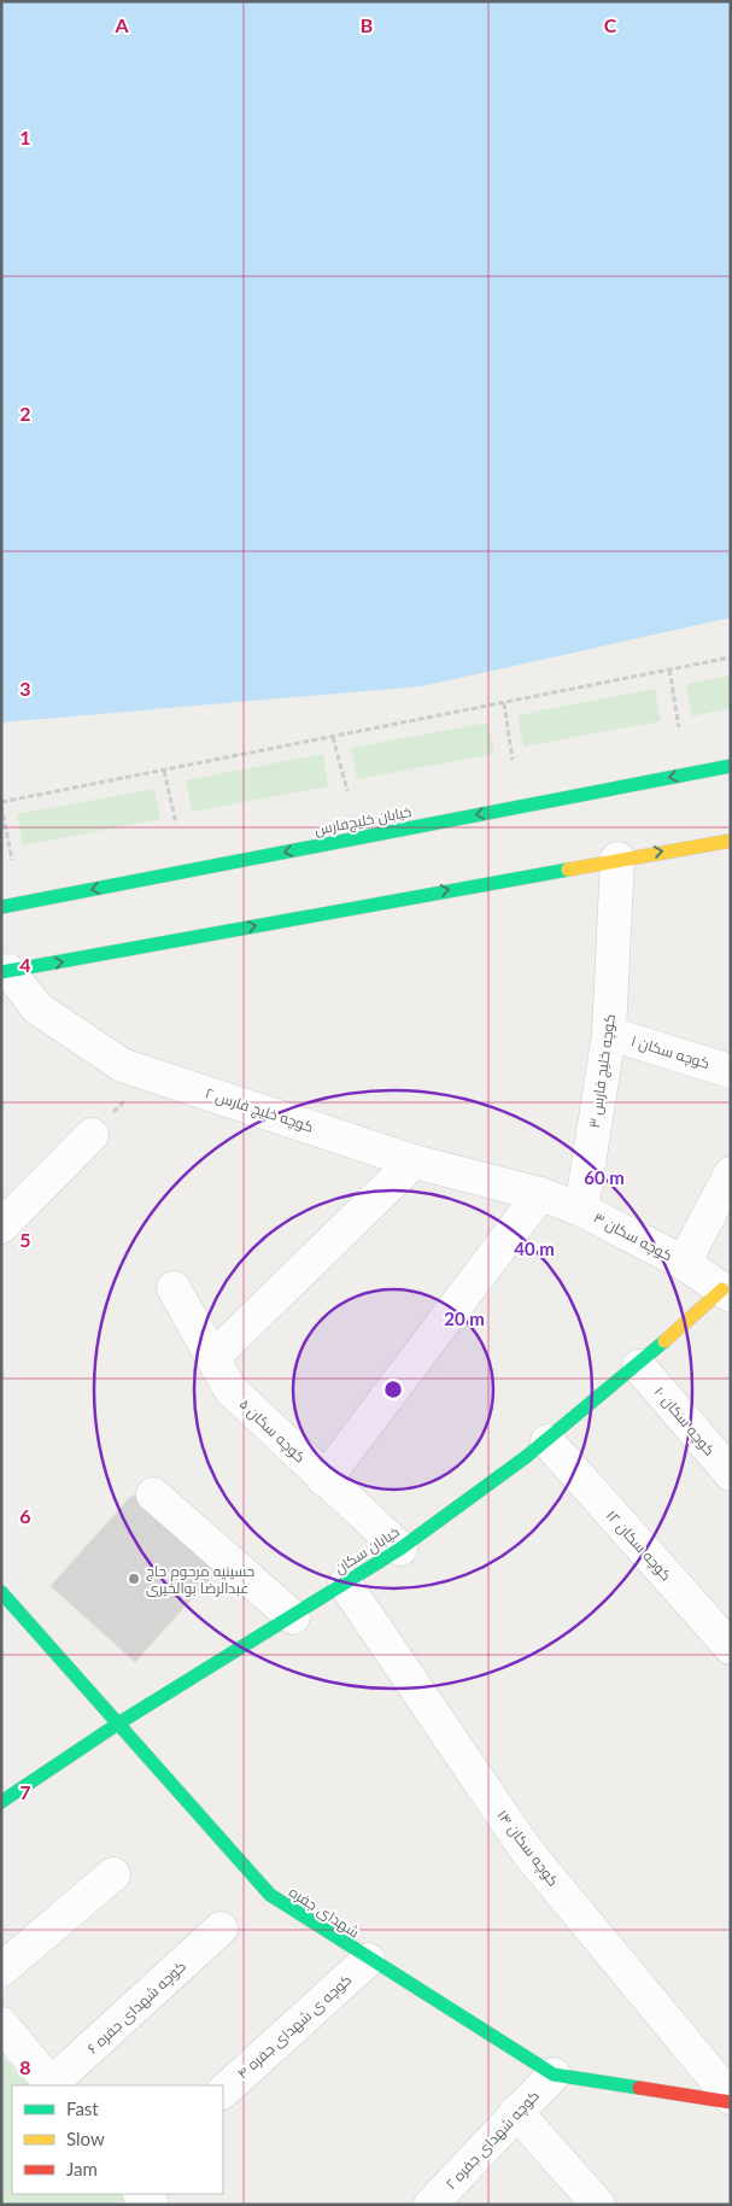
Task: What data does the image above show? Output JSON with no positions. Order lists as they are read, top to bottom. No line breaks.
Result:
{"streets":{"street":["خیابان خلیج‌فارس","کوچه سکان ۱","کوچه خلیج فارس ۳","کوچه خلیج فارس ۲","کوچه سکان ۳","کوچه سکان ۱۰","کوچه سکان ۵","کوچه سکان ۱۲","خیابان سکان","کوچه سکان ۱۴","شهدای جفره","کوچه شهدای جفره ۶","کوچه ی شهدای جفره ۴","کوچه شهدای جفره ۲"]},"crossings":[["کوچه سکان ۱","کوچه خلیج فارس ۳"],["کوچه خلیج فارس ۳","کوچه سکان ۳"],["کوچه خلیج فارس ۲","کوچه سکان ۳"],["کوچه سکان ۳","خیابان سکان"],["کوچه سکان ۱۰","خیابان سکان"],["کوچه سکان ۵","خیابان سکان"],["کوچه سکان ۱۲","خیابان سکان"],["خیابان سکان","کوچه سکان ۱۴"],["خیابان سکان","شهدای جفره"],["کوچه سکان ۱۴","شهدای جفره"],["شهدای جفره","کوچه ی شهدای جفره ۴"],["شهدای جفره","کوچه شهدای جفره ۲"]],"places":["حسینیه مرحوم حاج عبدالرضا بوالخیری"],"legend":["Fast","Slow","Jam"],"grid":{"columns":["A","B","C"],"rows":["1","2","3","4","5","6","7","8"]},"rings":["60 m","40 m","20 m"]}
